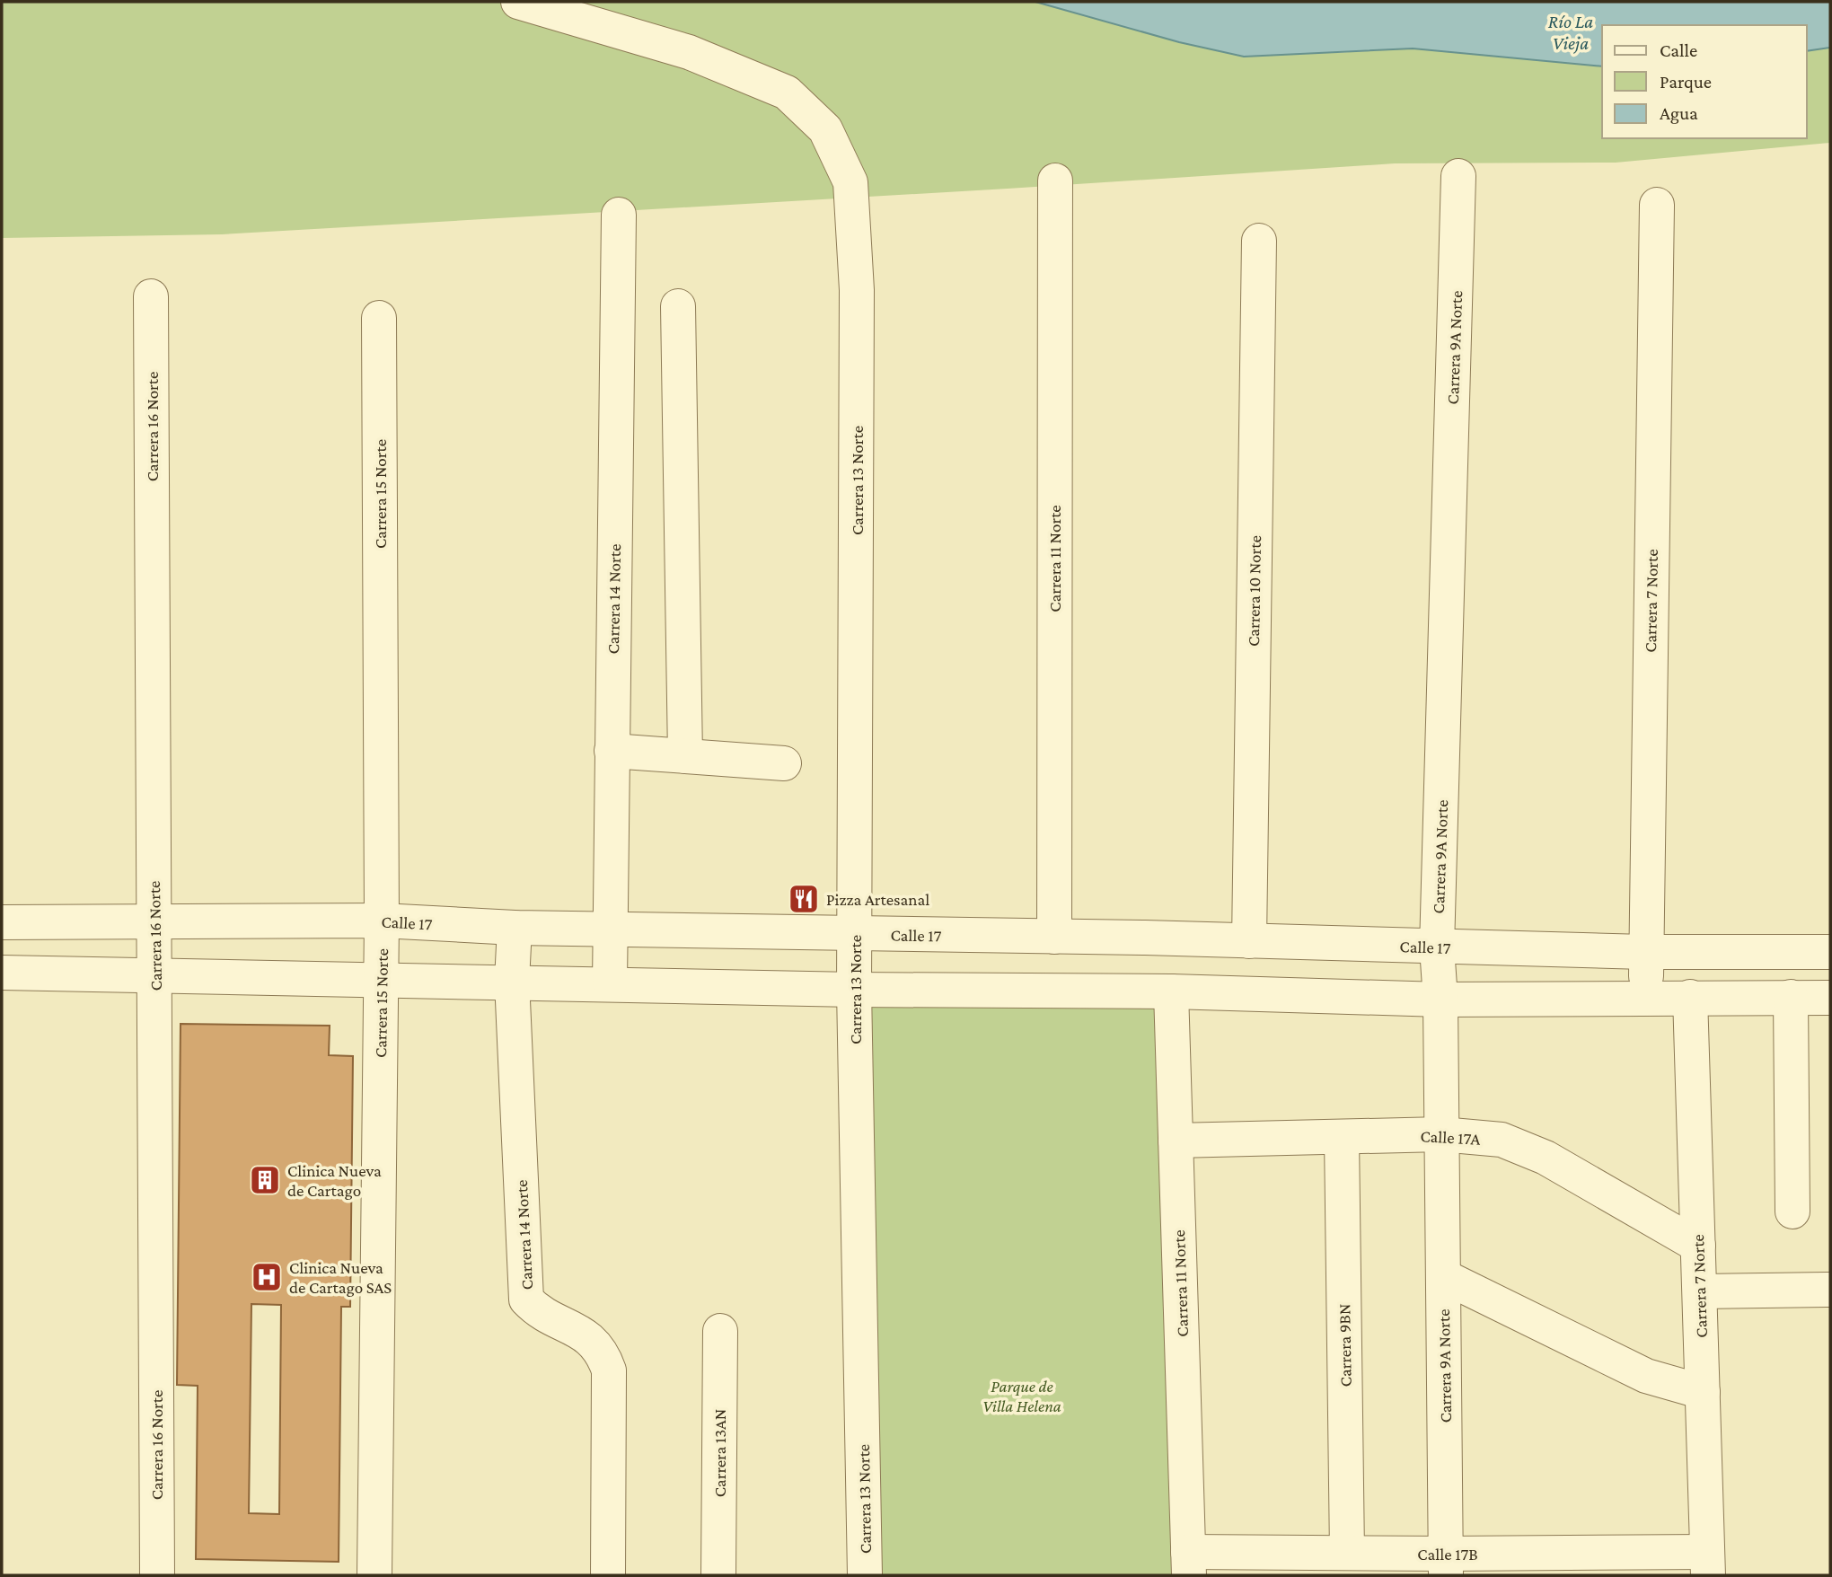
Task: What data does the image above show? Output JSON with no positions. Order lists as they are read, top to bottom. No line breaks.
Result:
{"streets":{"street":["Carrera 9A Norte","Carrera 16 Norte","Carrera 13 Norte","Carrera 15 Norte","Carrera 11 Norte","Carrera 10 Norte","Carrera 14 Norte","Carrera 7 Norte","Calle 17","Calle 17A","Carrera 9BN","Carrera 13AN","Calle 17B"]},"crossings":[["Carrera 9A Norte","Calle 17"],["Carrera 9A Norte","Calle 17A"],["Carrera 9A Norte","Calle 17B"],["Carrera 16 Norte","Calle 17"],["Carrera 13 Norte","Calle 17"],["Carrera 15 Norte","Calle 17"],["Carrera 11 Norte","Calle 17"],["Carrera 11 Norte","Calle 17A"],["Carrera 11 Norte","Calle 17B"],["Carrera 10 Norte","Calle 17"],["Carrera 14 Norte","Calle 17"],["Carrera 7 Norte","Calle 17"],["Carrera 7 Norte","Calle 17A"],["Carrera 7 Norte","Calle 17B"],["Calle 17A","Carrera 9BN"],["Carrera 9BN","Calle 17B"]],"water":["Río La Vieja"],"parks":["Parque de Villa Helena"],"places":{"restaurant":["Pizza Artesanal"],"building":["Clinica Nueva de Cartago"],"hospital":["Clinica Nueva de Cartago SAS"]},"legend":["Calle","Parque","Agua"]}
